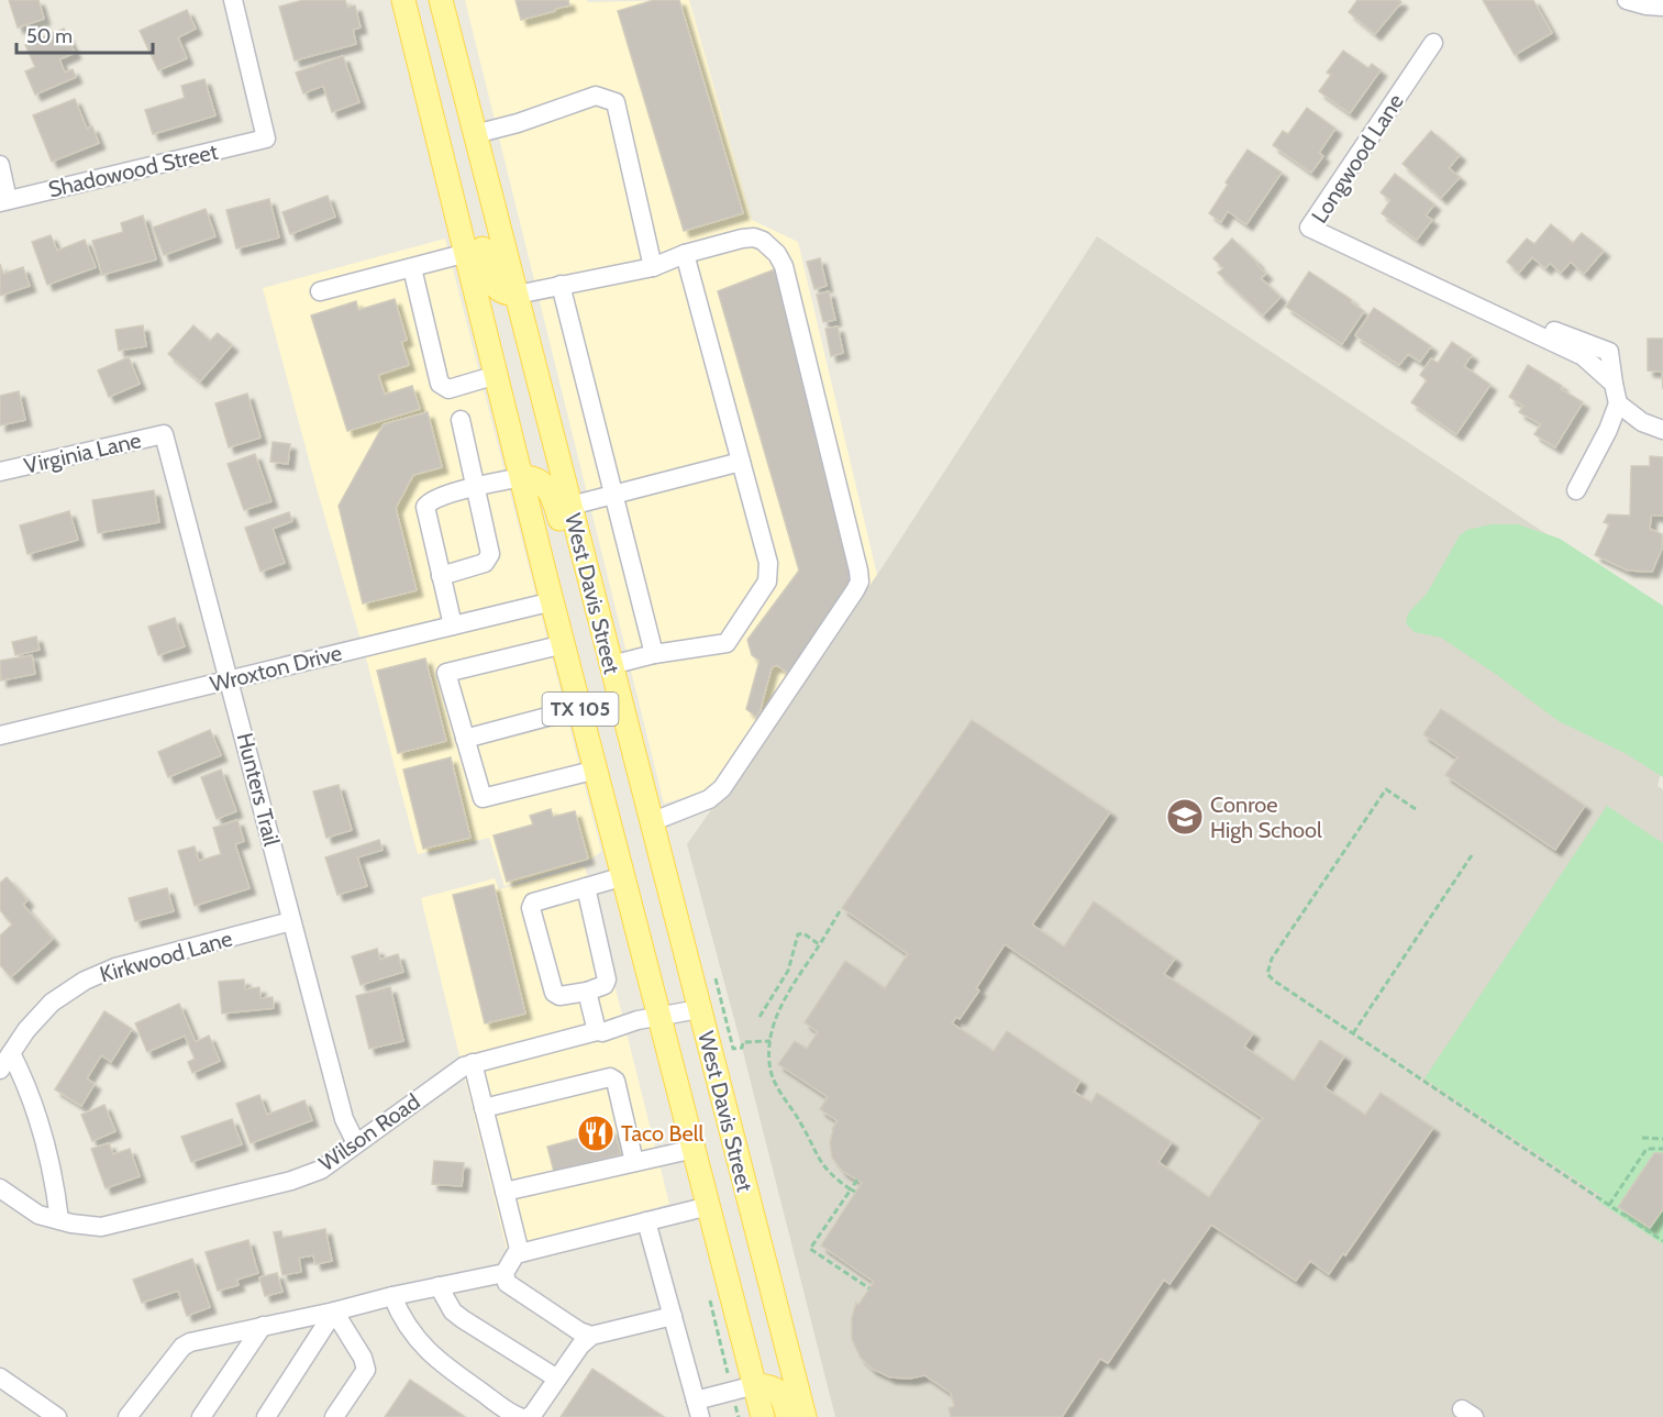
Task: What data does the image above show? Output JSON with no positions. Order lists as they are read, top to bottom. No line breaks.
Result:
{"streets":{"main road":["West Davis Street","TX 105"],"street":["Longwood Lane","Shadowood Street","Virginia Lane","Wroxton Drive","Hunters Trail","Kirkwood Lane","Wilson Road"]},"crossings":[["Virginia Lane","Hunters Trail"],["West Davis Street","Wroxton Drive"],["West Davis Street","Wilson Road"],["Wroxton Drive","Hunters Trail"],["Hunters Trail","Kirkwood Lane"],["Hunters Trail","Wilson Road"]],"places":{"school or university":["Conroe High School"],"restaurant":["Taco Bell"]},"scale_bar":"50 m"}
